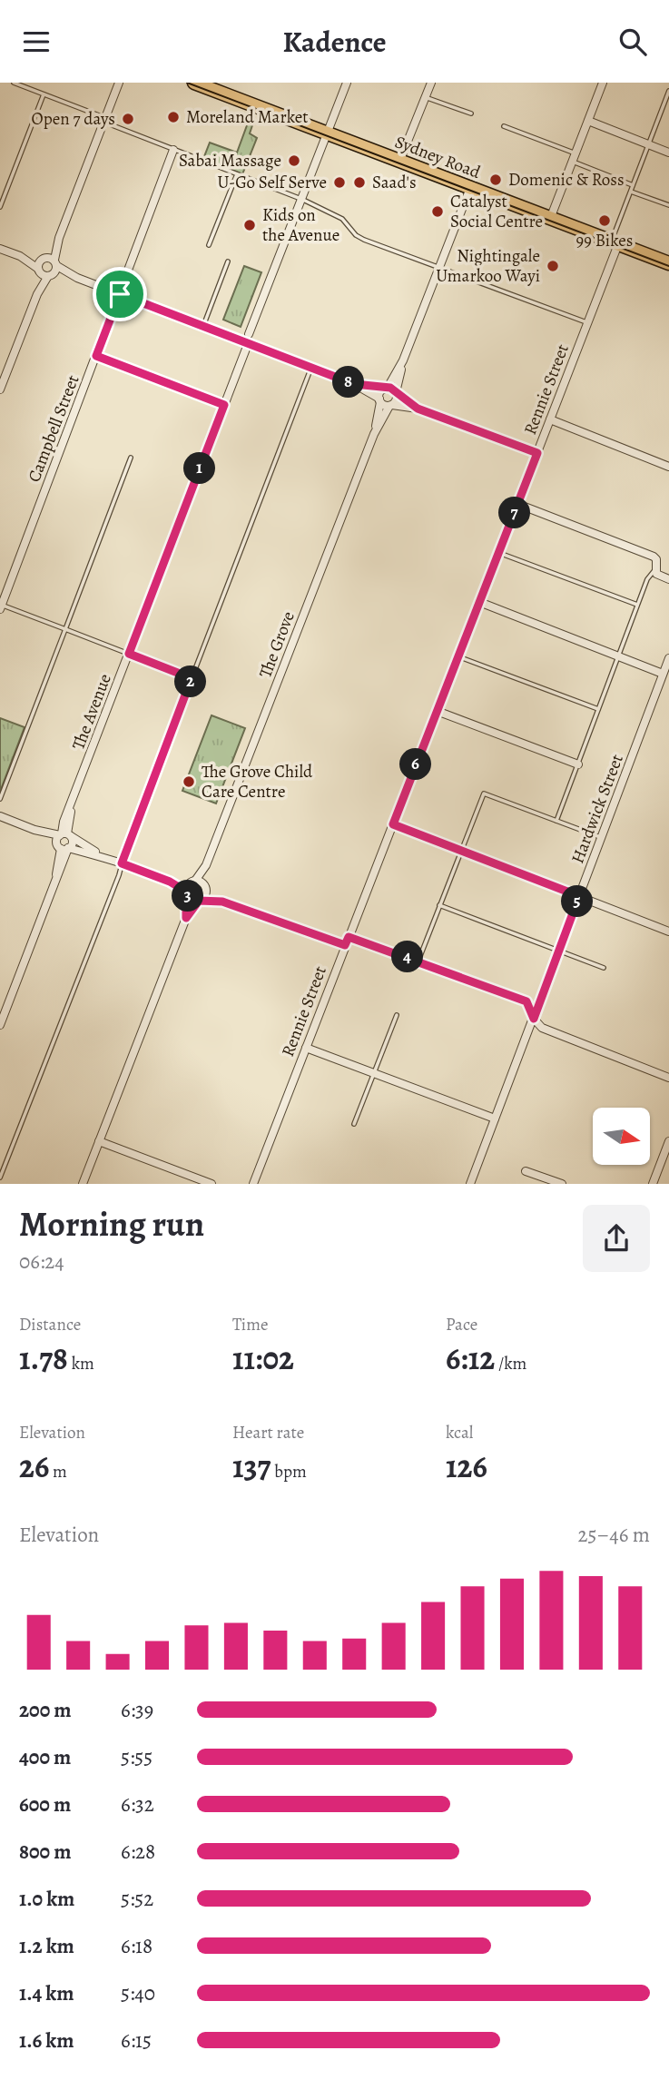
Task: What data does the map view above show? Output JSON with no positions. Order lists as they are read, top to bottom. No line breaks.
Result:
{"streets":{"highway":["Sydney Road"],"street":["Rennie Street","Campbell Street","The Grove","The Avenue","Hardwick Street"]},"crossings":[["Sydney Road","Rennie Street"]],"places":["Moreland Market","Open 7 days","Sabai Massage","Domenic & Ross","U-Go Self Serve","Saad's","Catalyst Social Centre","99 Bikes","Kids on the Avenue","Nightingale Umarkoo Wayi","The Grove Child Care Centre"],"north":"right","page":{"header":"Kadence","pins":["8","1","7","2","6","3","5","4"],"heading":["Morning run","06:24"],"stats":[["Distance","1.78 km"],["Time","11:02"],["Pace","6:12 /km"],["Elevation","26 m"],["Heart rate","137 bpm"],["kcal","126"]],"chart":["Elevation","25–46 m"],"list":[{"name":"200 m","note":"6:39"},{"name":"400 m","note":"5:55"},{"name":"600 m","note":"6:32"},{"name":"800 m","note":"6:28"},{"name":"1.0 km","note":"5:52"},{"name":"1.2 km","note":"6:18"},{"name":"1.4 km","note":"5:40"},{"name":"1.6 km","note":"6:15"}]}}
